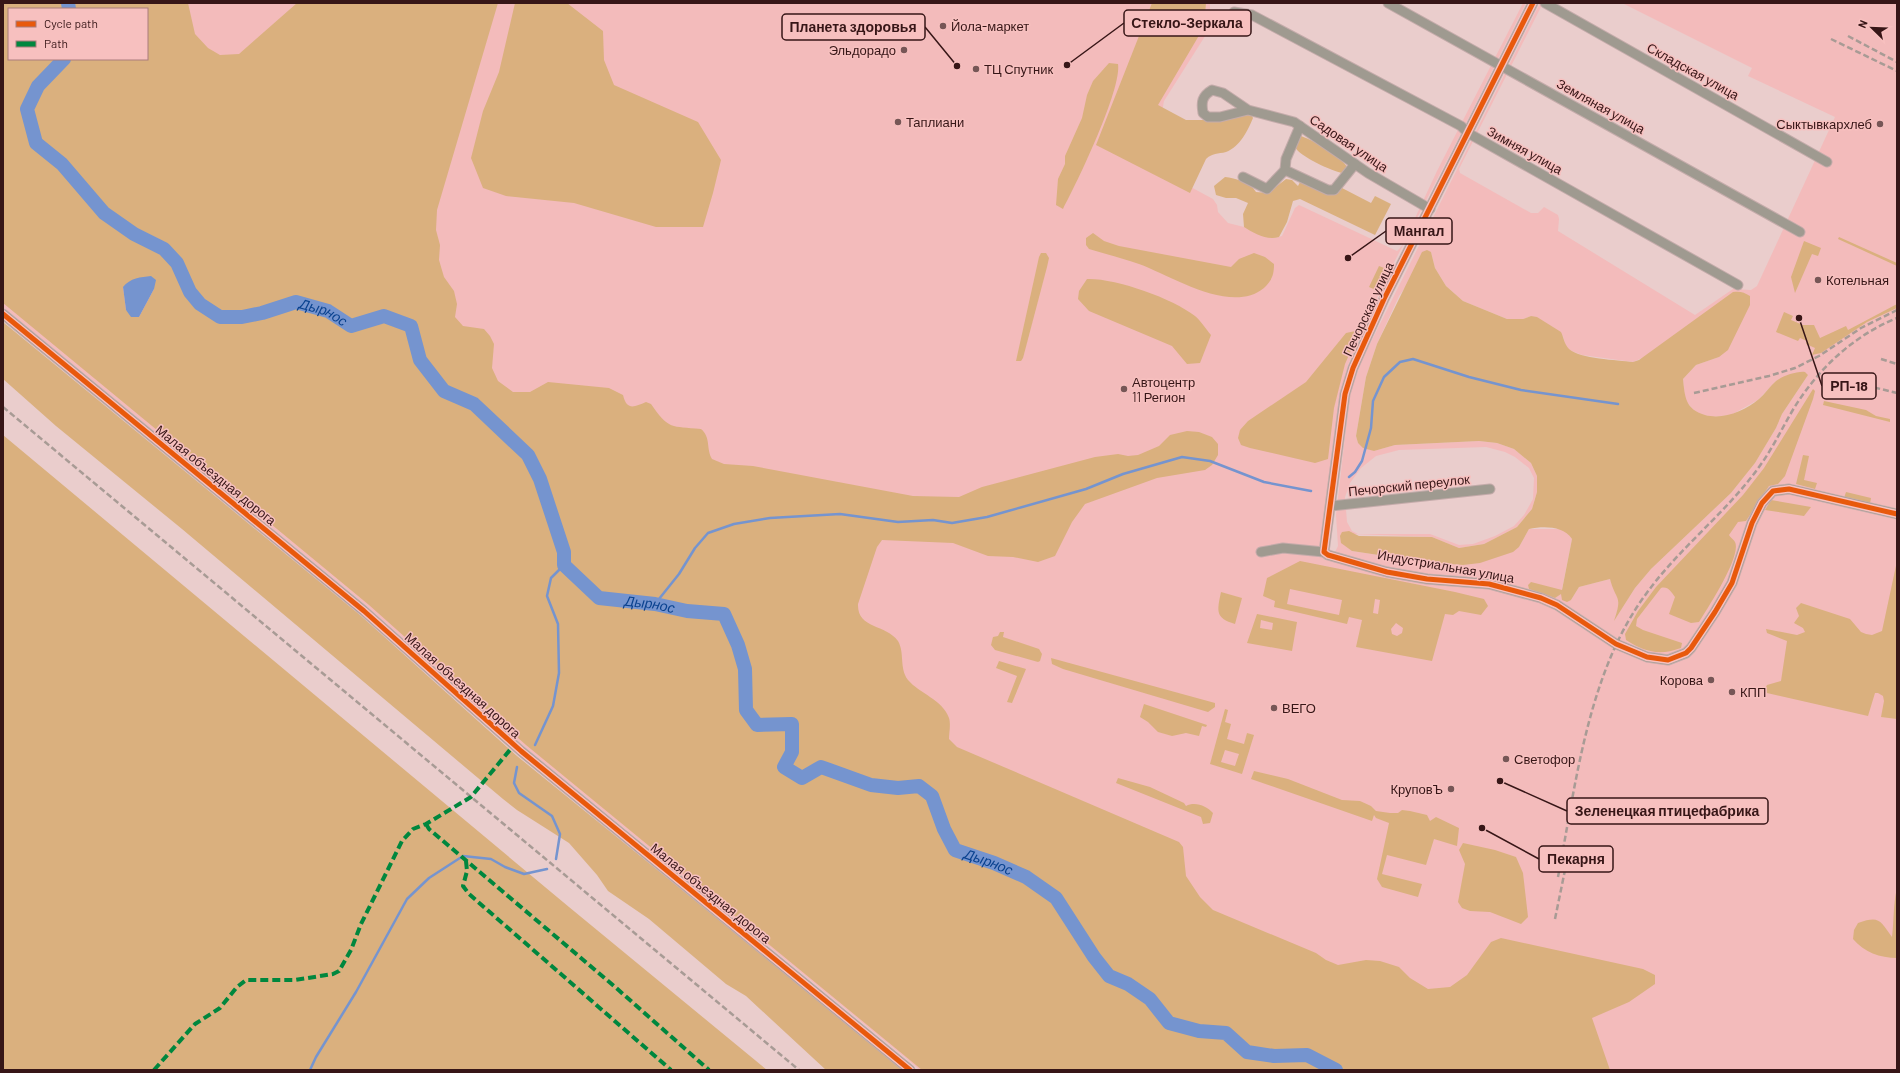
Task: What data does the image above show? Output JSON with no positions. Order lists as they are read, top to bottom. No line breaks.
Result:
{"streets":{"street":["Складская улица","Земляная улица","Садовая улица","Зимняя улица","Печорская улица","Малая объездная дорога","Печорский переулок","Индустриальная улица"]},"crossings":[["Земляная улица","Печорская улица"],["Садовая улица","Печорская улица"],["Зимняя улица","Печорская улица"],["Печорская улица","Печорский переулок"],["Печорская улица","Индустриальная улица"]],"water":["Дырнос"],"places":["Йола-маркет","Эльдорадо","Стекло-Зеркала","Планета здоровья","ТЦ Спутник","Таплиани","Сыктывкархлеб","Мангал","Котельная","РП-18","Автоцентр 11 Регион","Корова","КПП","ВЕГО","Светофор","Зеленецкая птицефабрика","КруповЪ","Пекарня"],"legend":["Cycle path","Path"],"north":"top left"}
